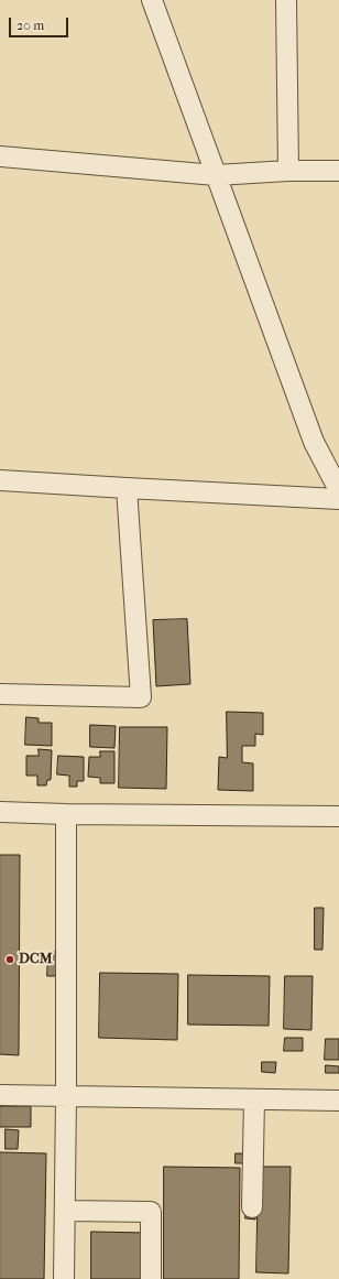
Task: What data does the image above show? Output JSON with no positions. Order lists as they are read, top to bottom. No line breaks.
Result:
{"places":["DCM"],"scale_bar":"20 m"}
